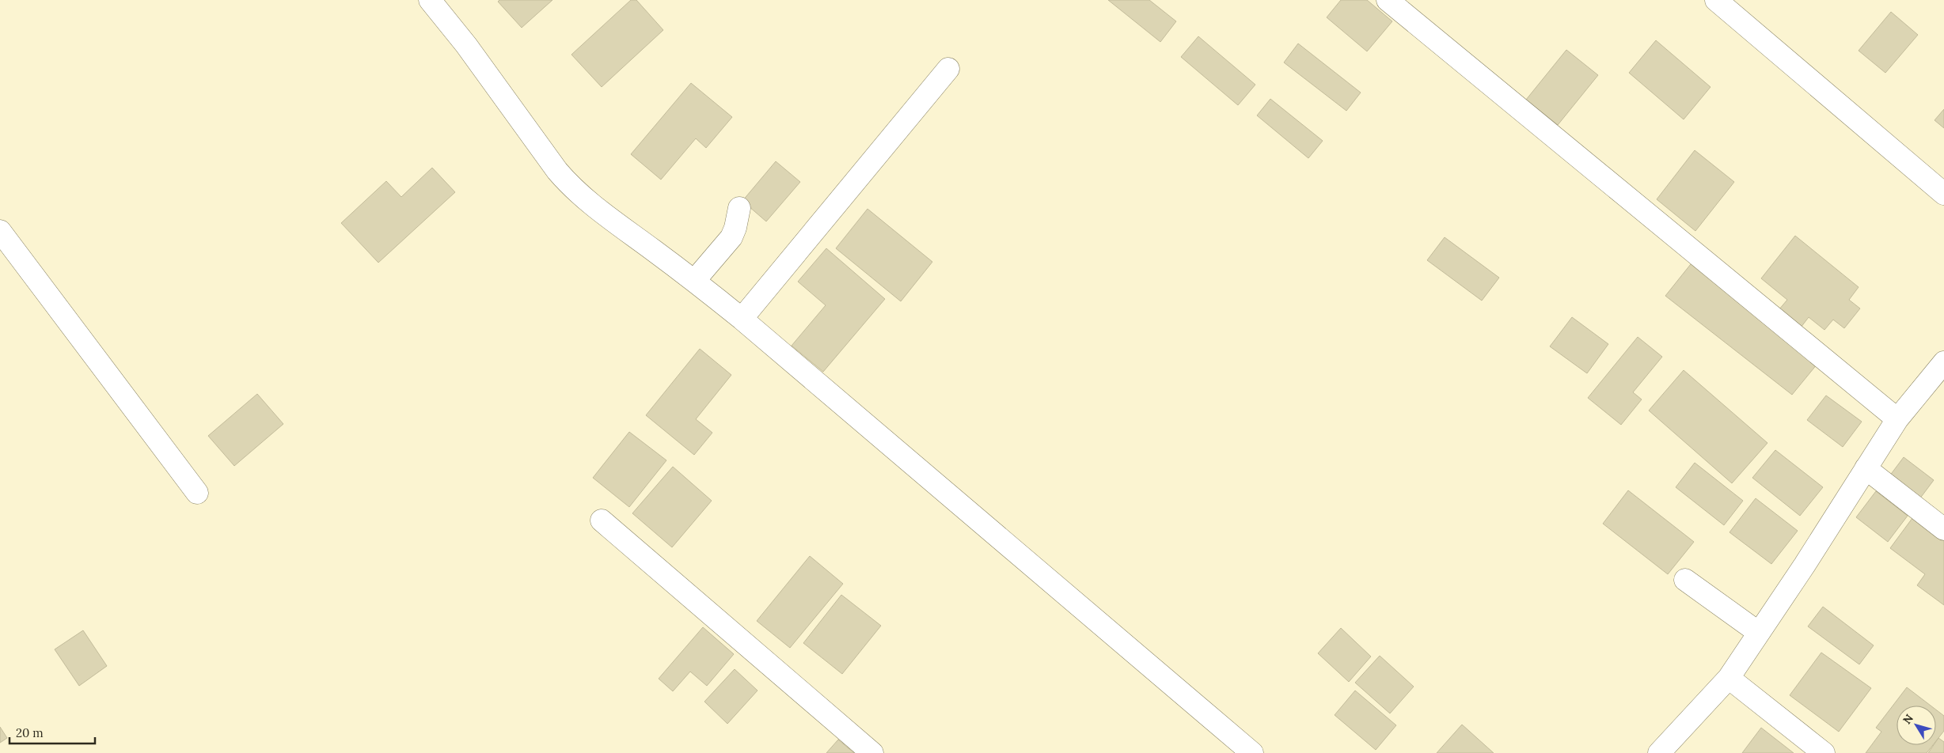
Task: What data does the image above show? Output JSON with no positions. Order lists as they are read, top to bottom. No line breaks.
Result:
{"scale_bar":"20 m","north":"top left"}
